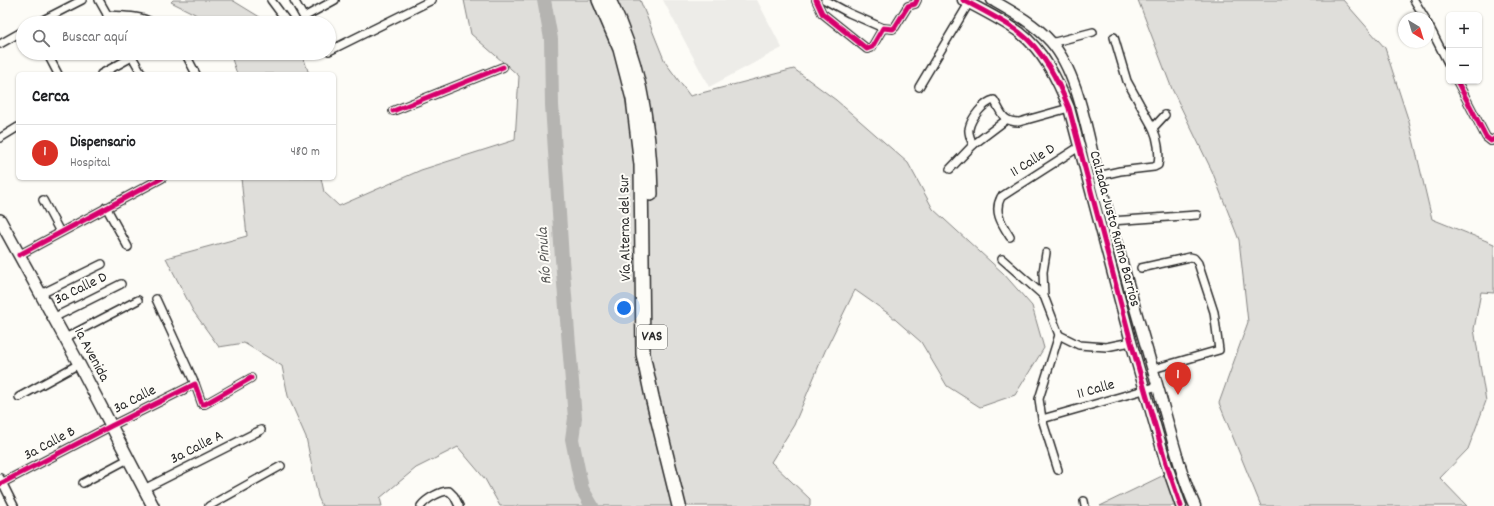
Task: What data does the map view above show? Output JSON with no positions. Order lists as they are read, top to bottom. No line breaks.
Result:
{"streets":{"highway":["Vía Alterna del Sur","VAS"],"main road":["1a Avenida"],"street":["11 Calle D","Calzada Justo Rufino Barrios","3a Calle D","11 Calle","3a Calle","3a Calle B","3a Calle A"]},"crossings":[["11 Calle D","Calzada Justo Rufino Barrios"],["Calzada Justo Rufino Barrios","11 Calle"],["3a Calle D","1a Avenida"],["1a Avenida","3a Calle"],["1a Avenida","3a Calle B"],["1a Avenida","3a Calle A"],["3a Calle","3a Calle B"]],"water":["Río Pinula"],"north":"bottom right","page":{"map_buttons":["+","−"],"search":"Buscar aquí","heading":"Cerca","list":[{"mark":"1","name":"Dispensario","note":"Hospital","value":"480 m"}],"pins":"1"}}
